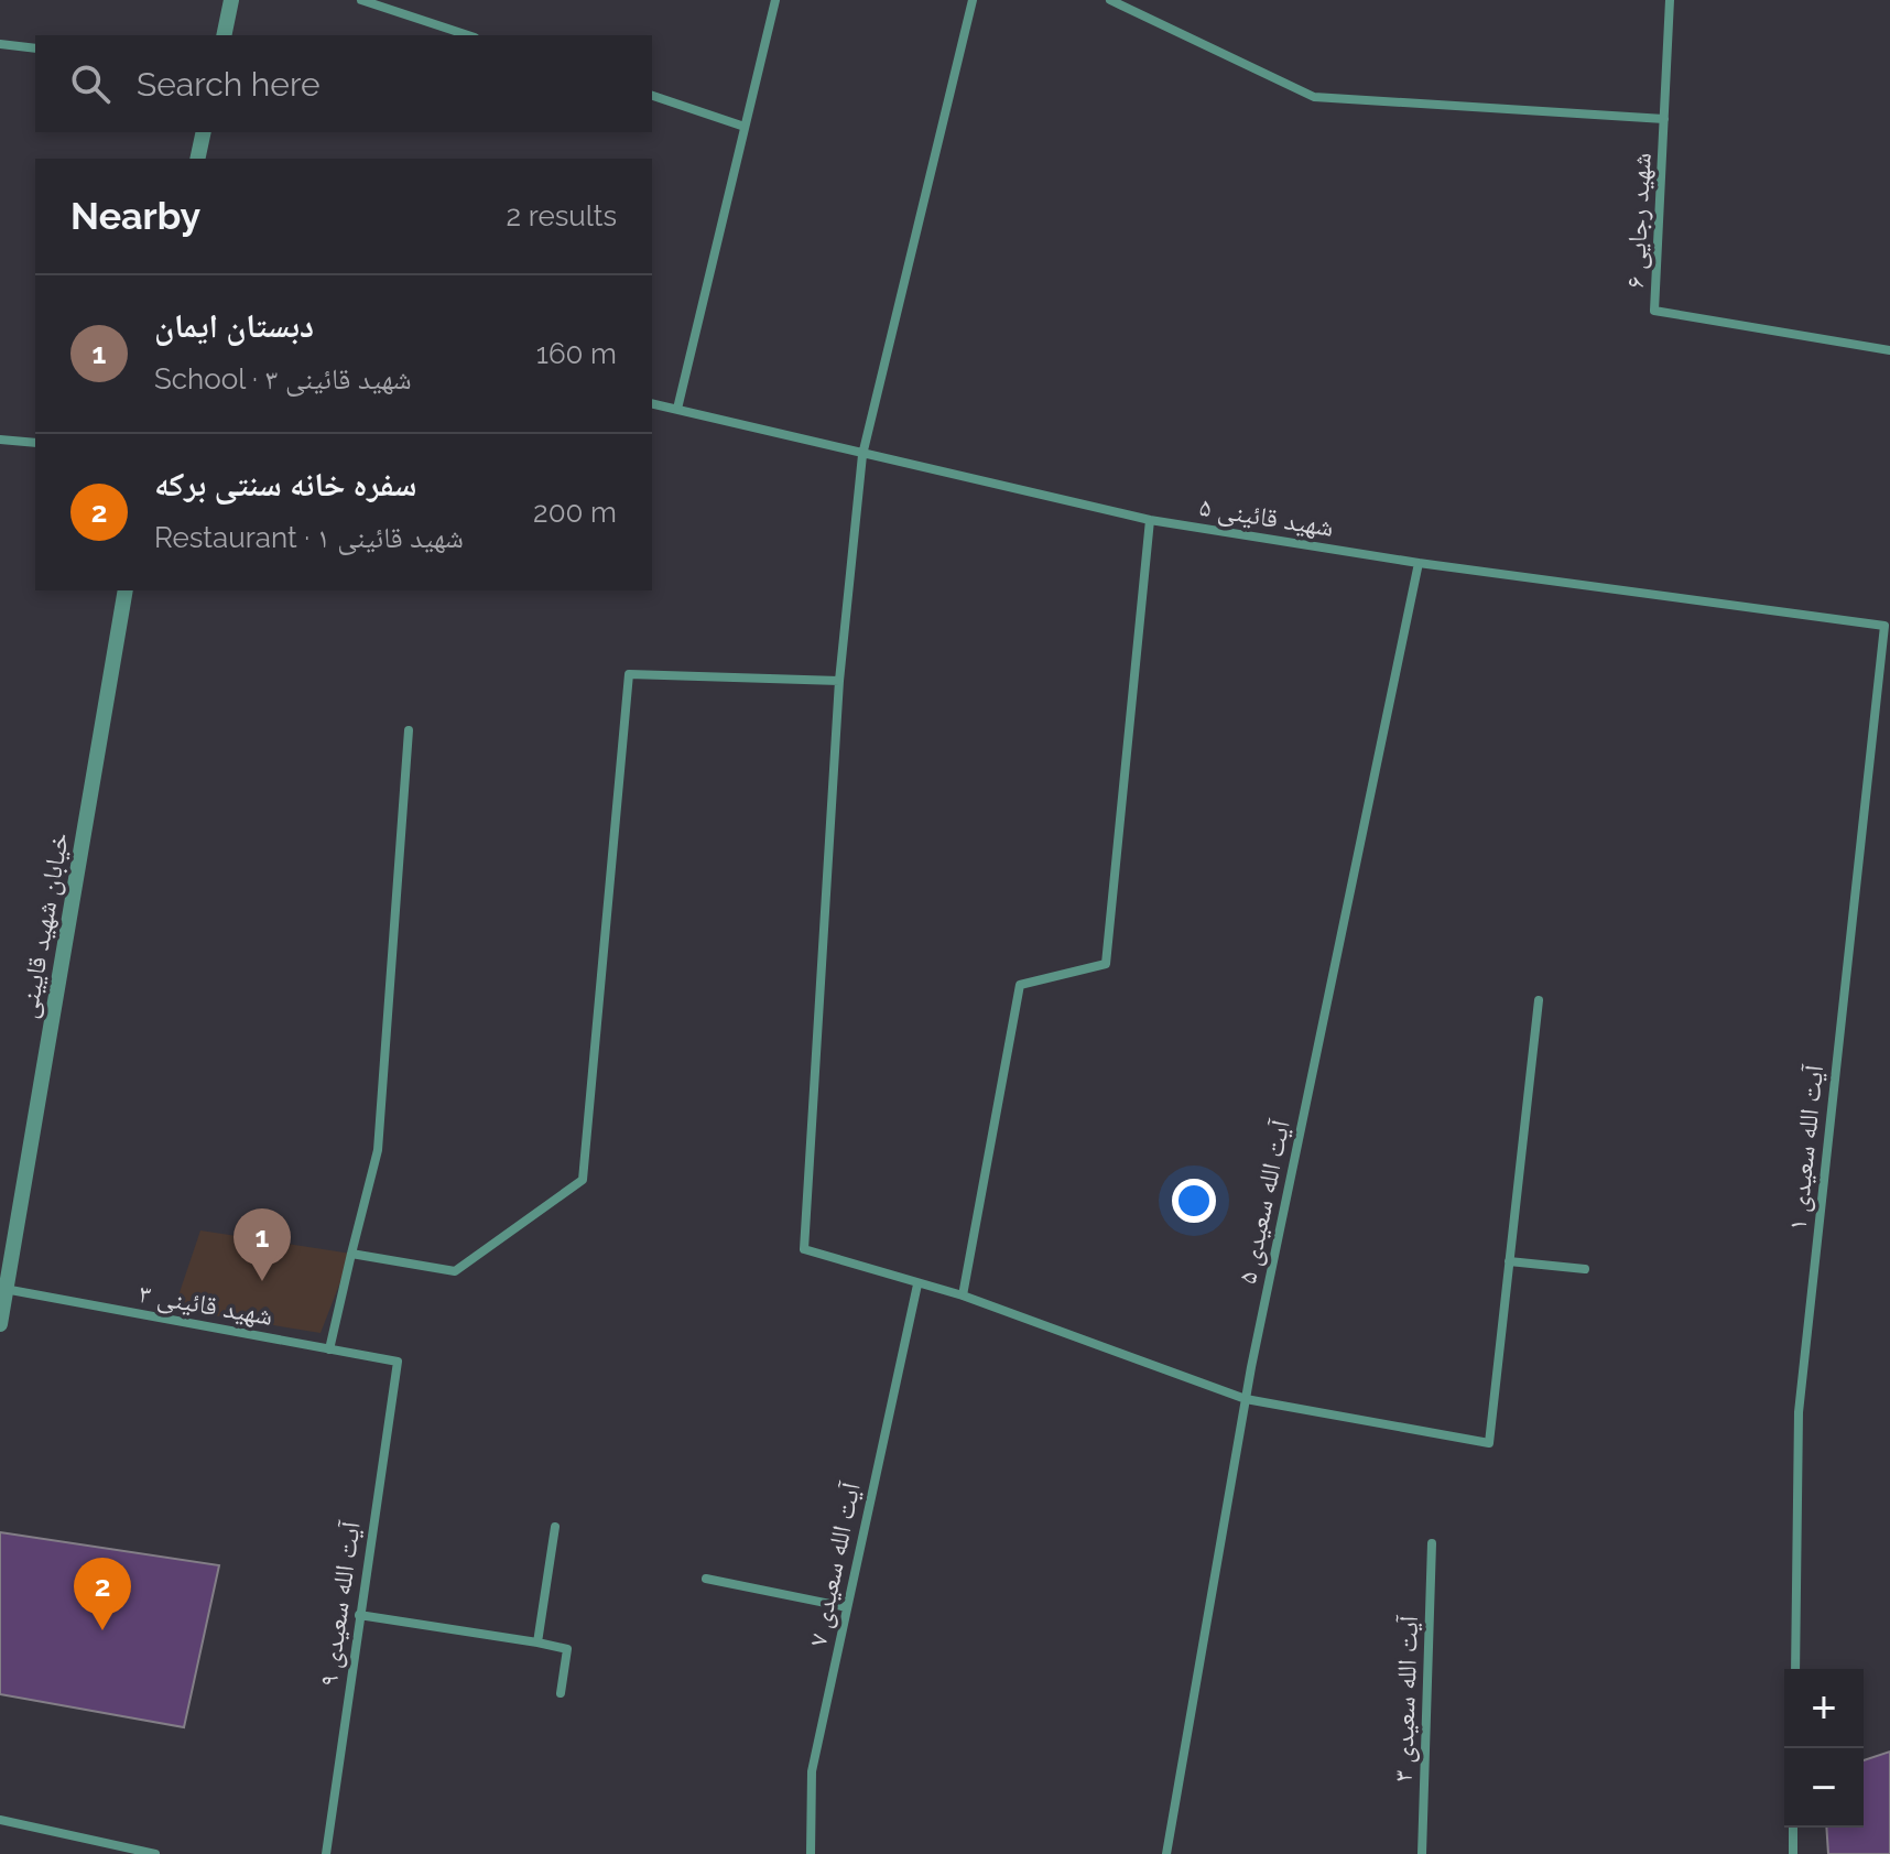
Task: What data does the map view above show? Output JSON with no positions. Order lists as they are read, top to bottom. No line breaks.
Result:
{"streets":{"street":["شهید رجایی ۶","شهید قائینی ۵","خیابان شهید قایینی","آیت الله سعیدی ۱","آیت الله سعیدی ۵","شهید قائینی ۳","آیت الله سعیدی ۷","آیت الله سعیدی ۹","آیت الله سعیدی ۳"]},"crossings":[["شهید قائینی ۵","آیت الله سعیدی ۱"],["شهید قائینی ۵","آیت الله سعیدی ۵"],["خیابان شهید قایینی","شهید قائینی ۳"],["شهید قائینی ۳","آیت الله سعیدی ۹"]],"page":{"search":"Search here","heading":["Nearby","2 results"],"list":[{"mark":"1","name":"دبستان ایمان","note":"School · شهید قائینی ۳","value":"160 m"},{"mark":"2","name":"سفره خانه سنتی برکه","note":"Restaurant · شهید قائینی ۱","value":"200 m"}],"pins":["1","2"],"map_buttons":["+","−"]}}
